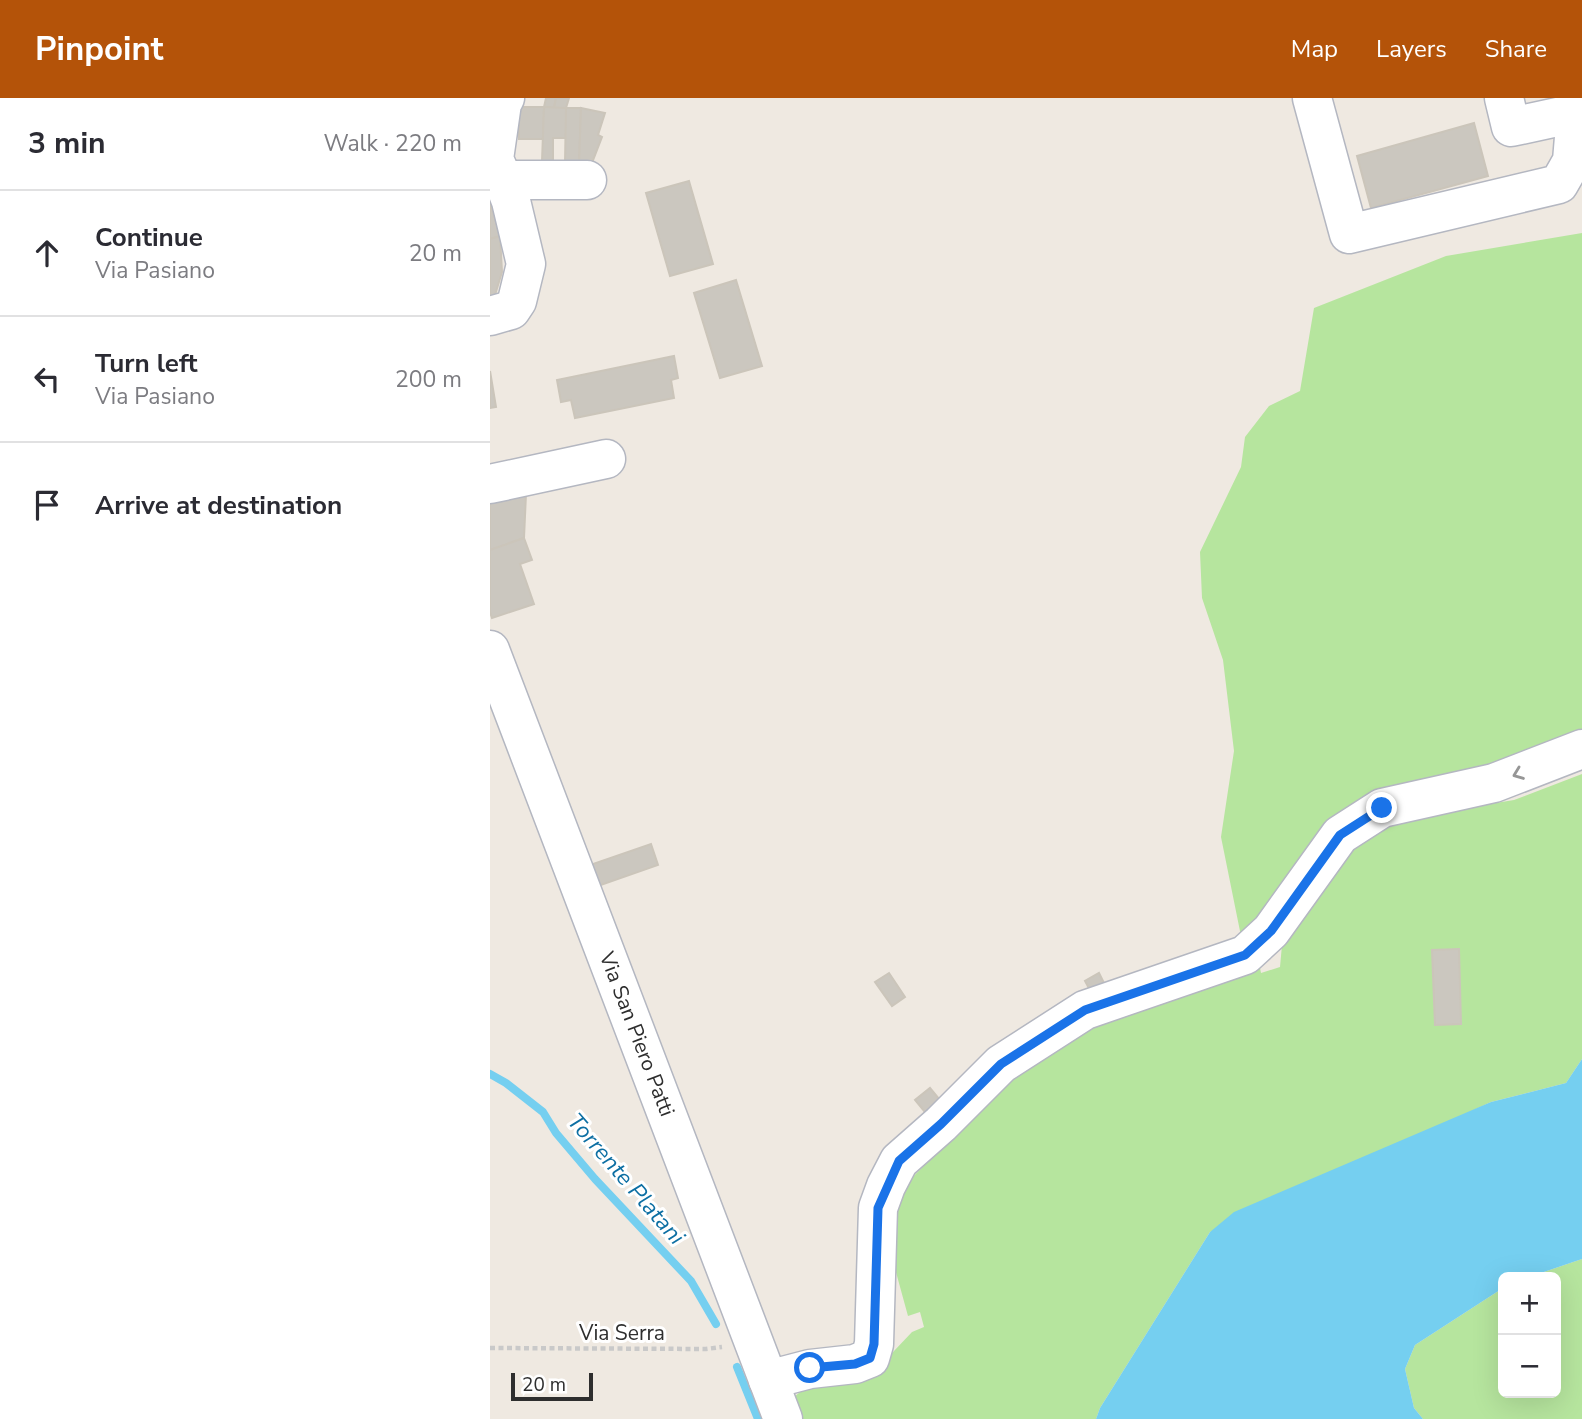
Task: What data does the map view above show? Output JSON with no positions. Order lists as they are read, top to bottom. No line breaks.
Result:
{"streets":{"street":["Via San Piero Patti"],"path":["Via Serra"]},"crossings":[["Via San Piero Patti","Via Serra"]],"water":["Torrente Platani"],"scale_bar":"20 m","page":{"header":"Pinpoint","nav":["Map","Layers","Share"],"heading":["3 min","Walk · 220 m"],"list":[["Continue","Via Pasiano","20 m"],["Turn left","Via Pasiano","200 m"],"Arrive at destination"],"map_buttons":["+","−"],"scale":"20 m"}}
